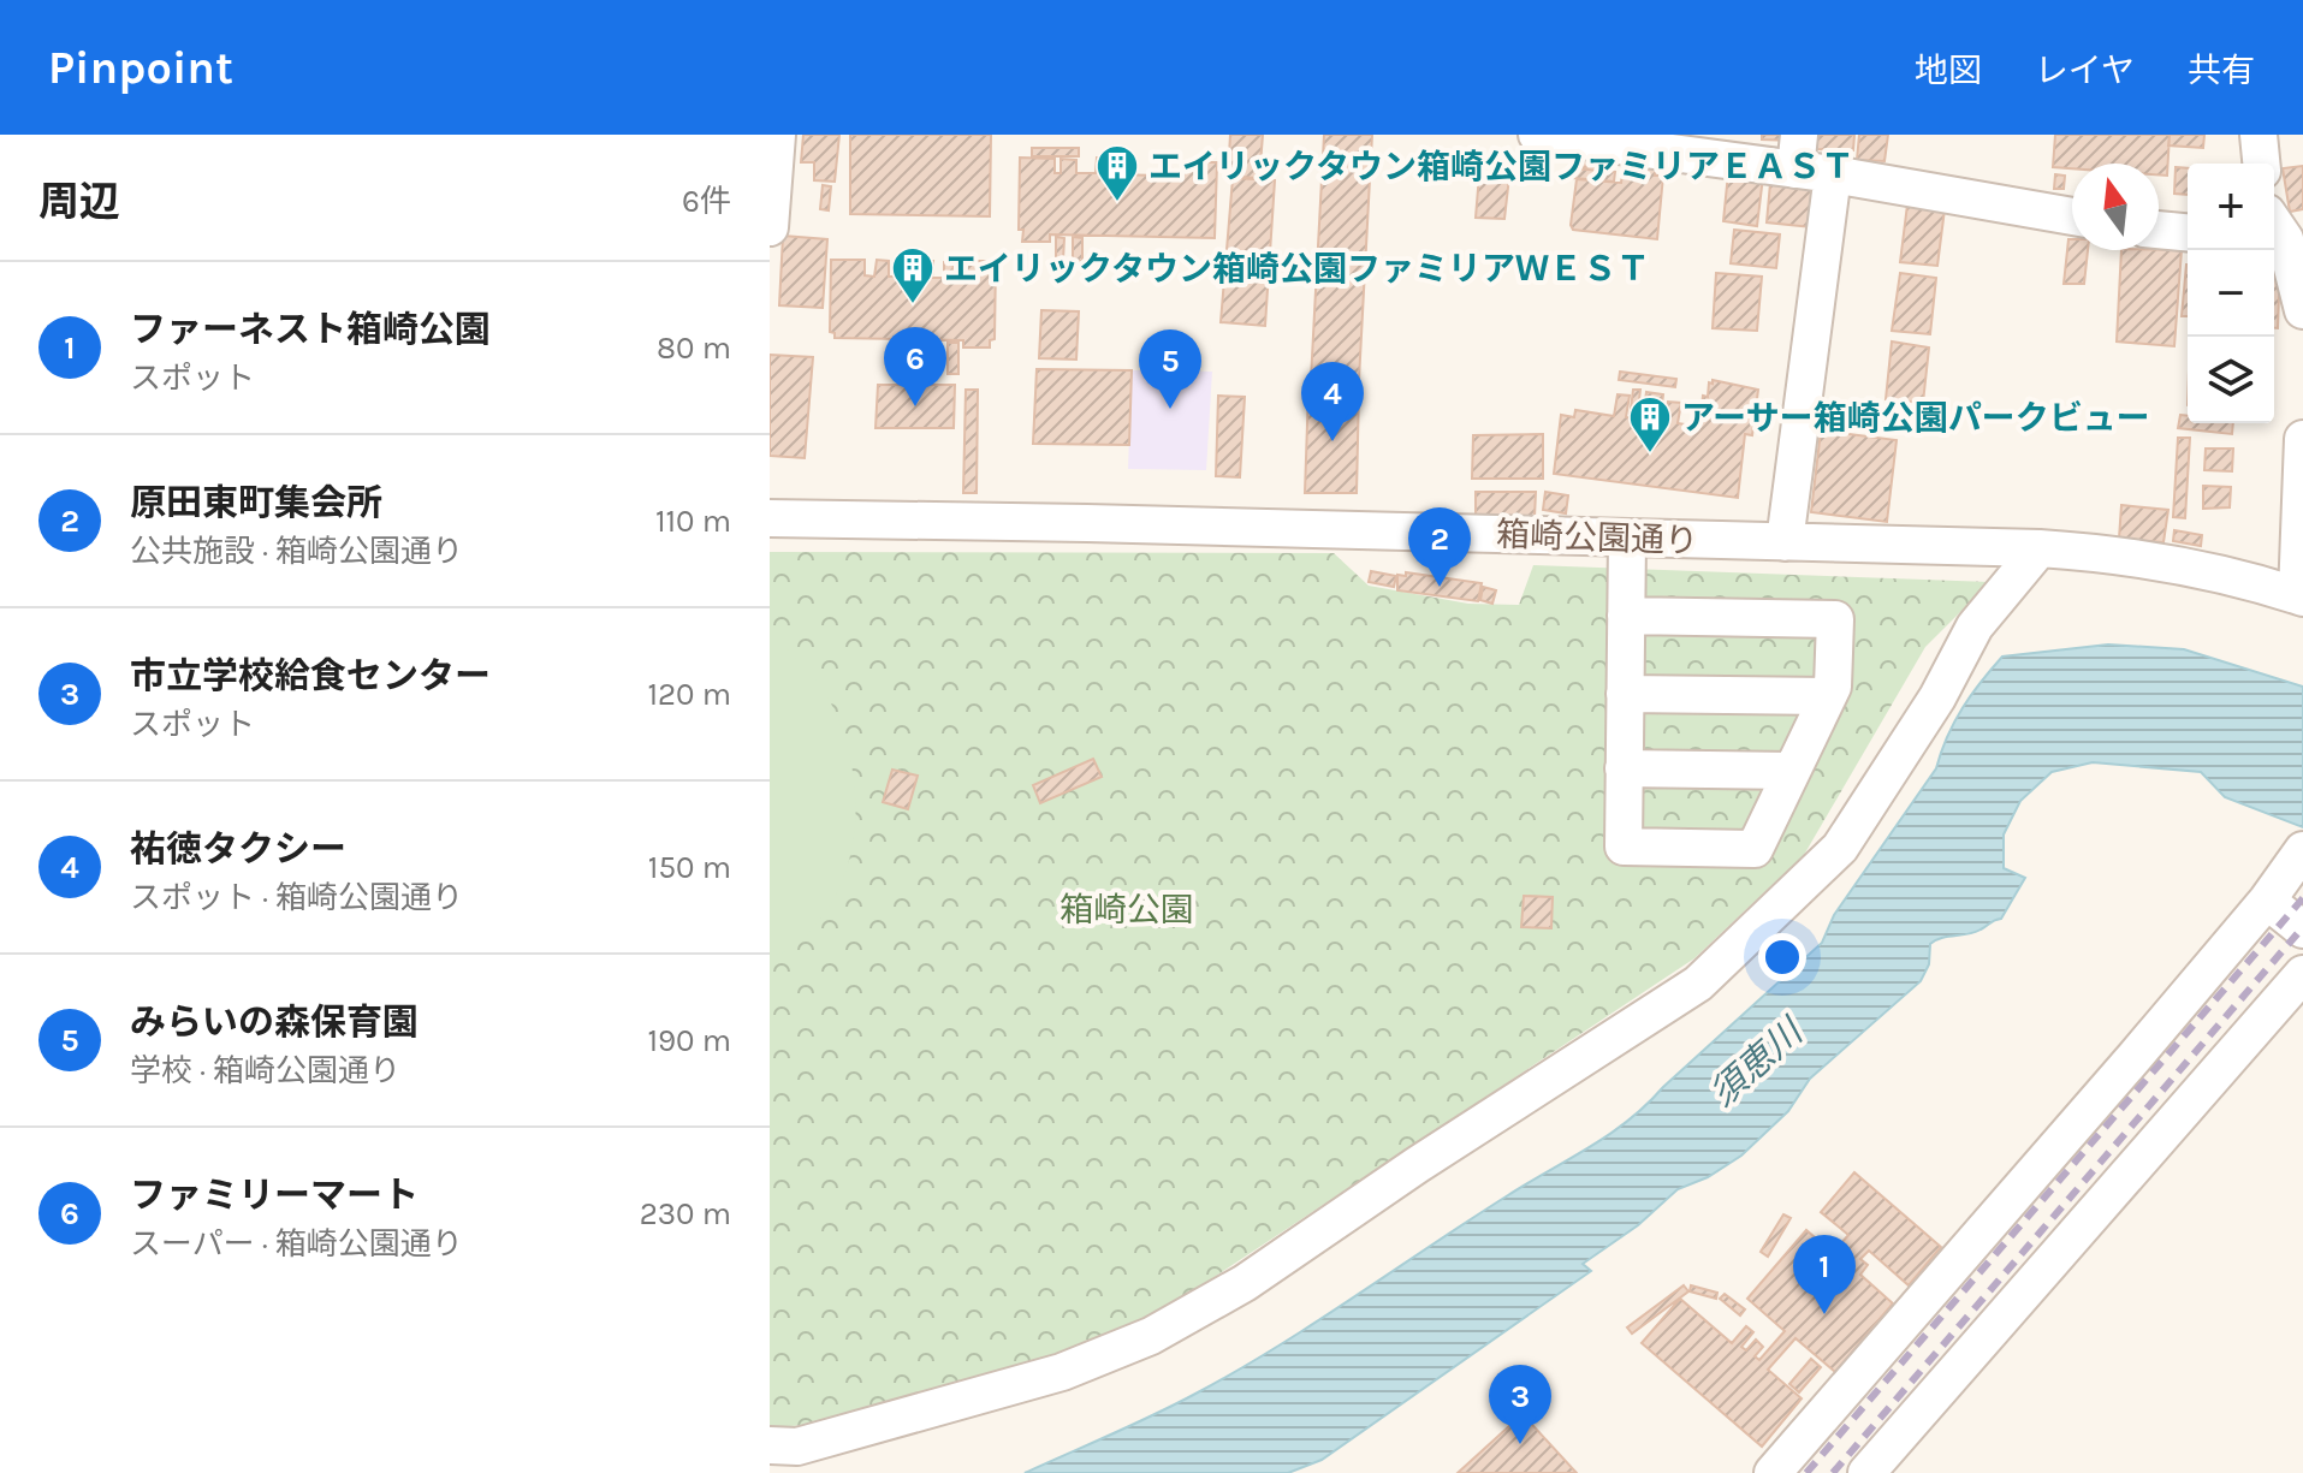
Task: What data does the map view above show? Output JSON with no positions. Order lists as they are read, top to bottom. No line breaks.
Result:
{"streets":{"street":["箱崎公園通り"]},"water":["須恵川"],"parks":["箱崎公園"],"places":{"building":["エイリックタウン箱崎公園ファミリアＥＡＳＴ","エイリックタウン箱崎公園ファミリアＷＥＳＴ","アーサー箱崎公園パークビュー"]},"north":"top","page":{"header":"Pinpoint","nav":["地図","レイヤ","共有"],"heading":["周辺","6件"],"map_buttons":["+","−"],"list":[{"mark":"1","name":"ファーネスト箱崎公園","note":"スポット","value":"80 m"},{"mark":"2","name":"原田東町集会所","note":"公共施設 · 箱崎公園通り","value":"110 m"},{"mark":"3","name":"市立学校給食センター","note":"スポット","value":"120 m"},{"mark":"4","name":"祐徳タクシー","note":"スポット · 箱崎公園通り","value":"150 m"},{"mark":"5","name":"みらいの森保育園","note":"学校 · 箱崎公園通り","value":"190 m"},{"mark":"6","name":"ファミリーマート","note":"スーパー · 箱崎公園通り","value":"230 m"}],"pins":["6","5","4","2","1","3"]}}
